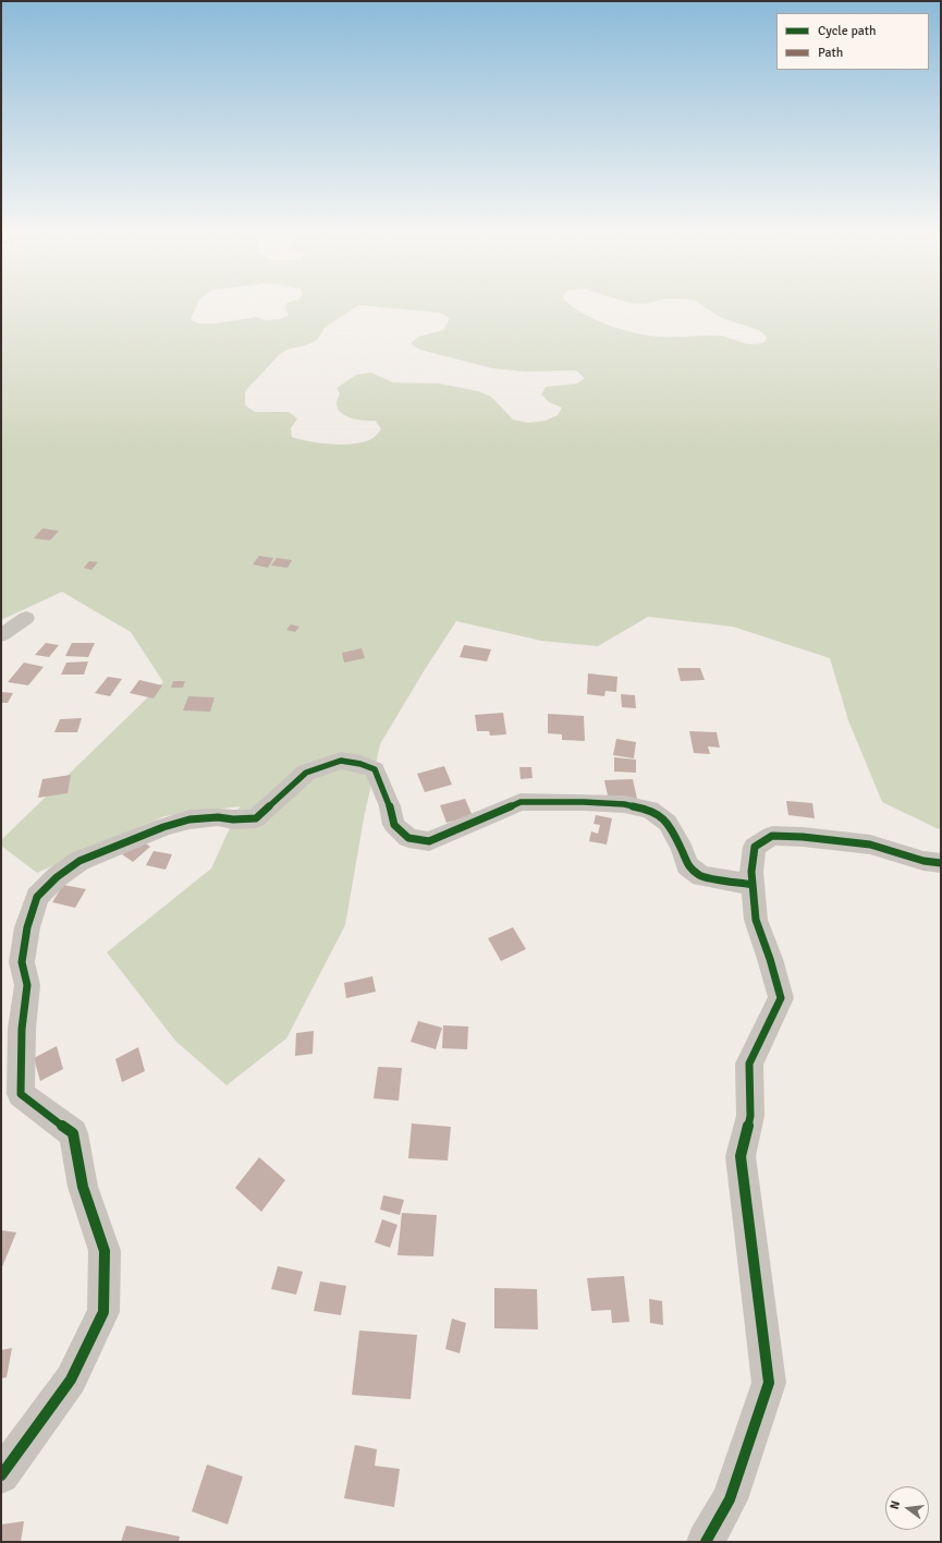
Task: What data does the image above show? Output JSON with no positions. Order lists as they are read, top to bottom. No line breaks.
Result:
{"legend":["Cycle path","Path"],"north":"left"}
